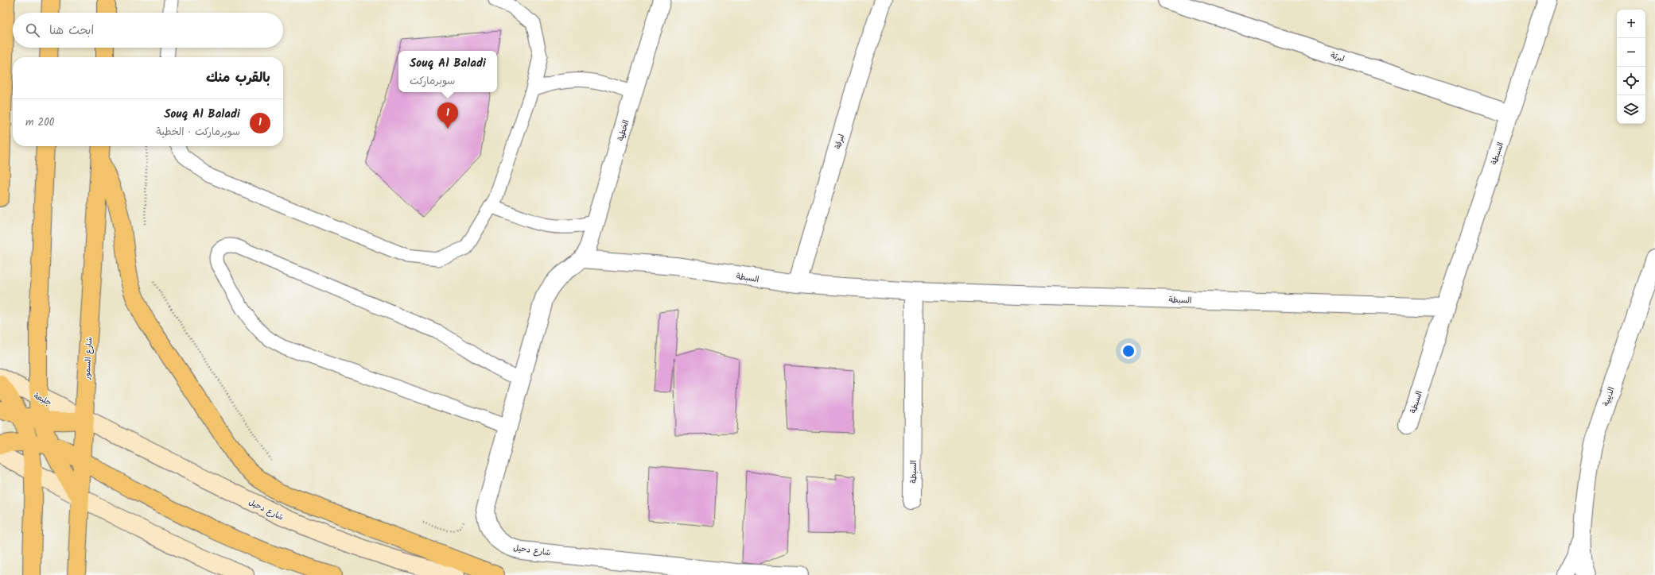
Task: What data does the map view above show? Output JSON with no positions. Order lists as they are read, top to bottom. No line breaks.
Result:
{"streets":{"main road":["شارع السمور","جليعة","شارع دحيل"],"street":["لبرثة","الخطية","لبرقة","السبطة","الذيبية"]},"crossings":[["لبرثة","السبطة"],["الخطية","السبطة"],["الخطية","شارع دحيل"],["لبرقة","السبطة"],["السبطة","شارع دحيل"],["شارع السمور","جليعة"],["شارع السمور","شارع دحيل"],["جليعة","شارع دحيل"]],"page":{"map_buttons":["+","−"],"search":"ابحث هنا","popup":["Souq Al Baladi","سوبرماركت"],"heading":"بالقرب منك","list":[{"mark":"1","name":"Souq Al Baladi","note":"سوبرماركت · الخطية","value":"200 m"}],"pins":"1"}}
